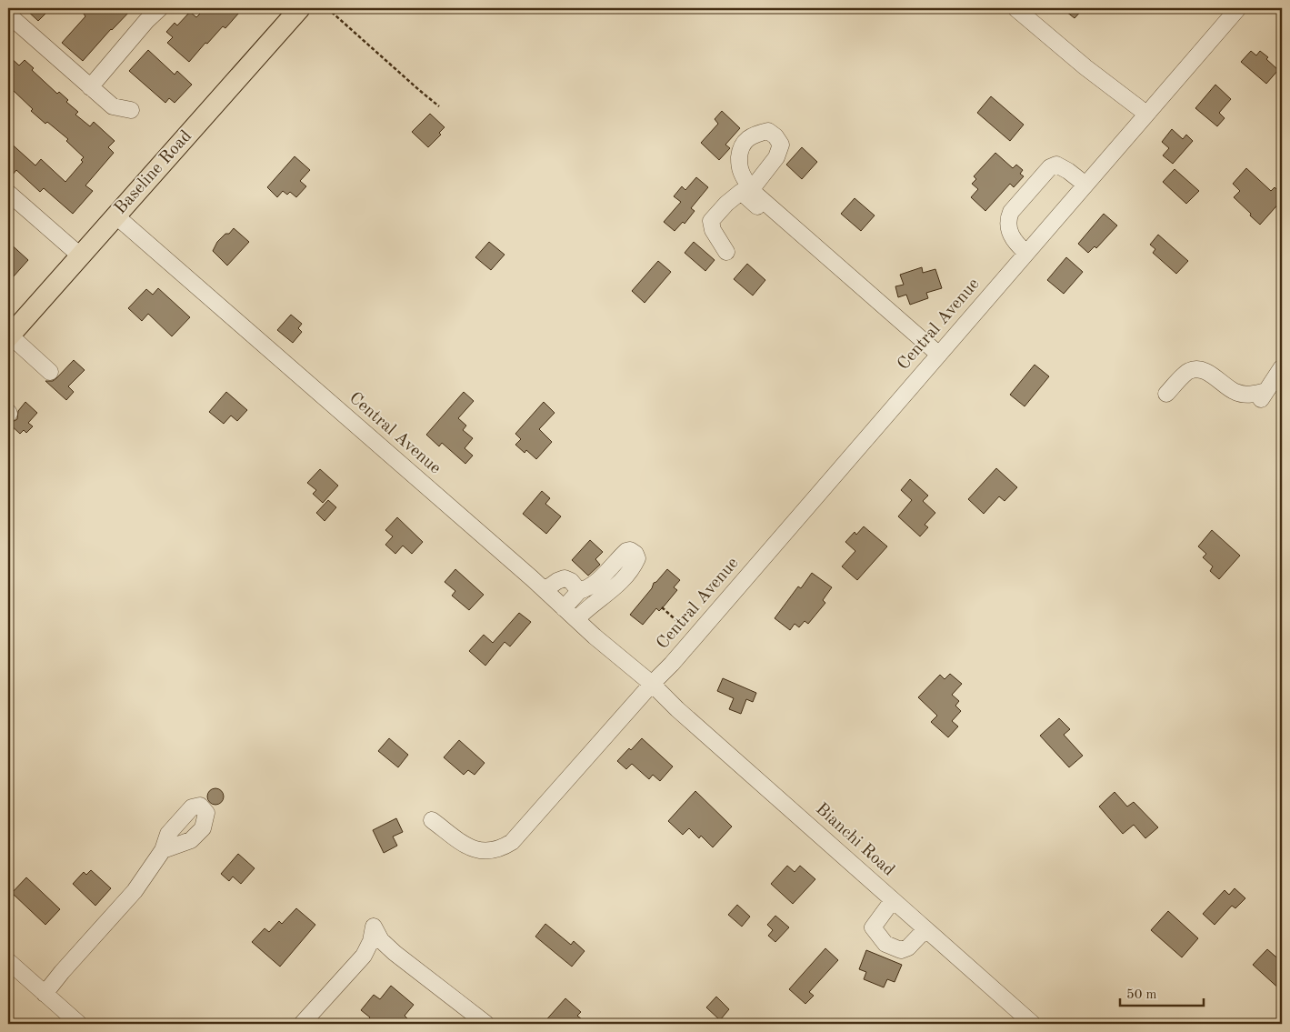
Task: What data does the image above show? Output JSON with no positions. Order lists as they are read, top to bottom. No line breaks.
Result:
{"streets":{"main road":["Baseline Road"],"street":["Central Avenue","Bianchi Road"]},"crossings":[["Baseline Road","Central Avenue"],["Central Avenue","Bianchi Road"]],"scale_bar":"50 m"}
